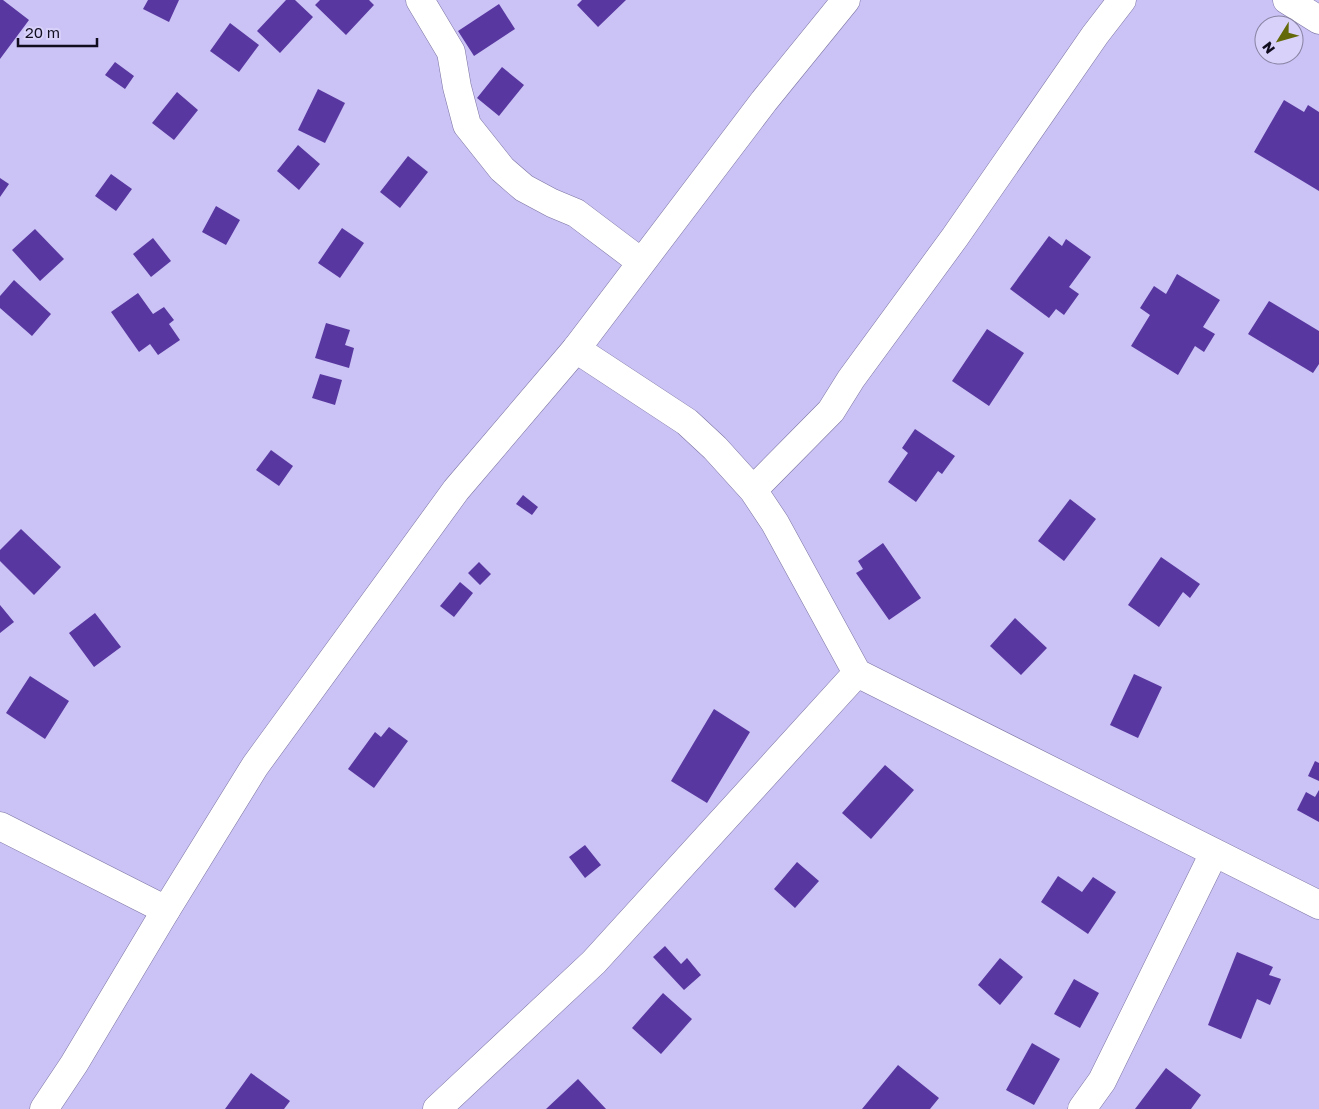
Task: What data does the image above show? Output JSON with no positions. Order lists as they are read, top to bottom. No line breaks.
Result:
{"scale_bar":"20 m","north":"bottom left"}
